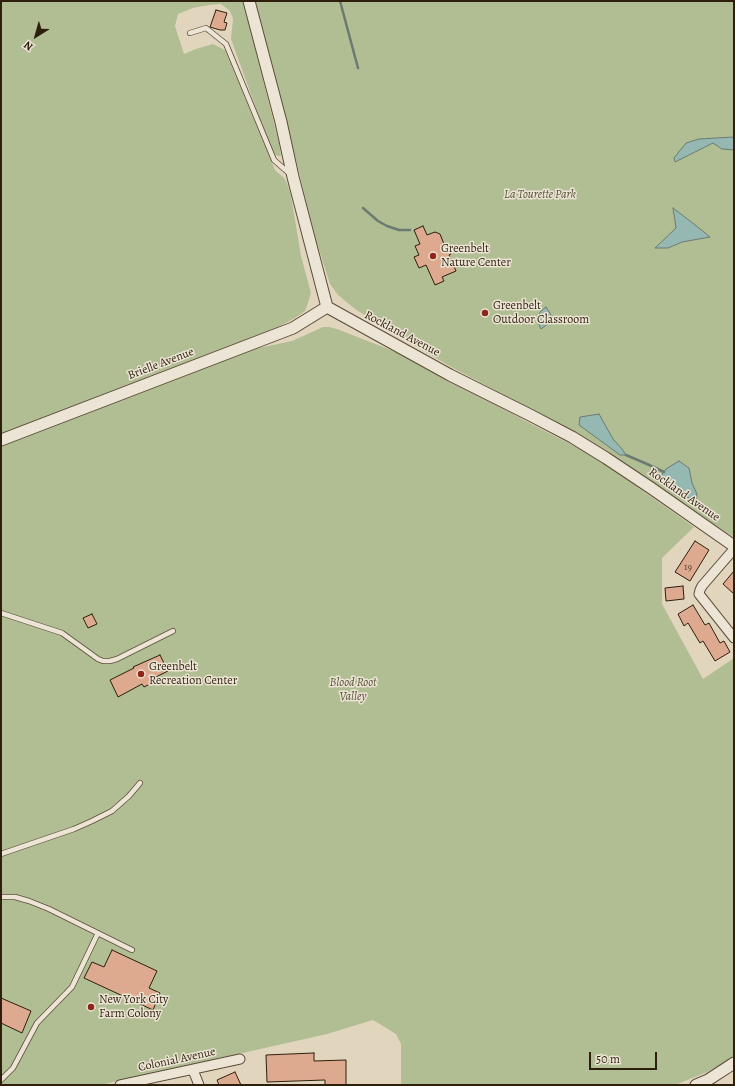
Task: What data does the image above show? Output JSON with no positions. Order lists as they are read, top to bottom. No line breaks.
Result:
{"streets":{"street":["Rockland Avenue","Brielle Avenue","Colonial Avenue"]},"crossings":[["Rockland Avenue","Brielle Avenue"]],"parks":["La Tourette Park","Blood Root Valley"],"places":["Greenbelt Nature Center","Greenbelt Outdoor Classroom","Greenbelt Recreation Center","New York City Farm Colony"],"house_numbers":["19"],"scale_bar":"50 m","north":"bottom left"}
